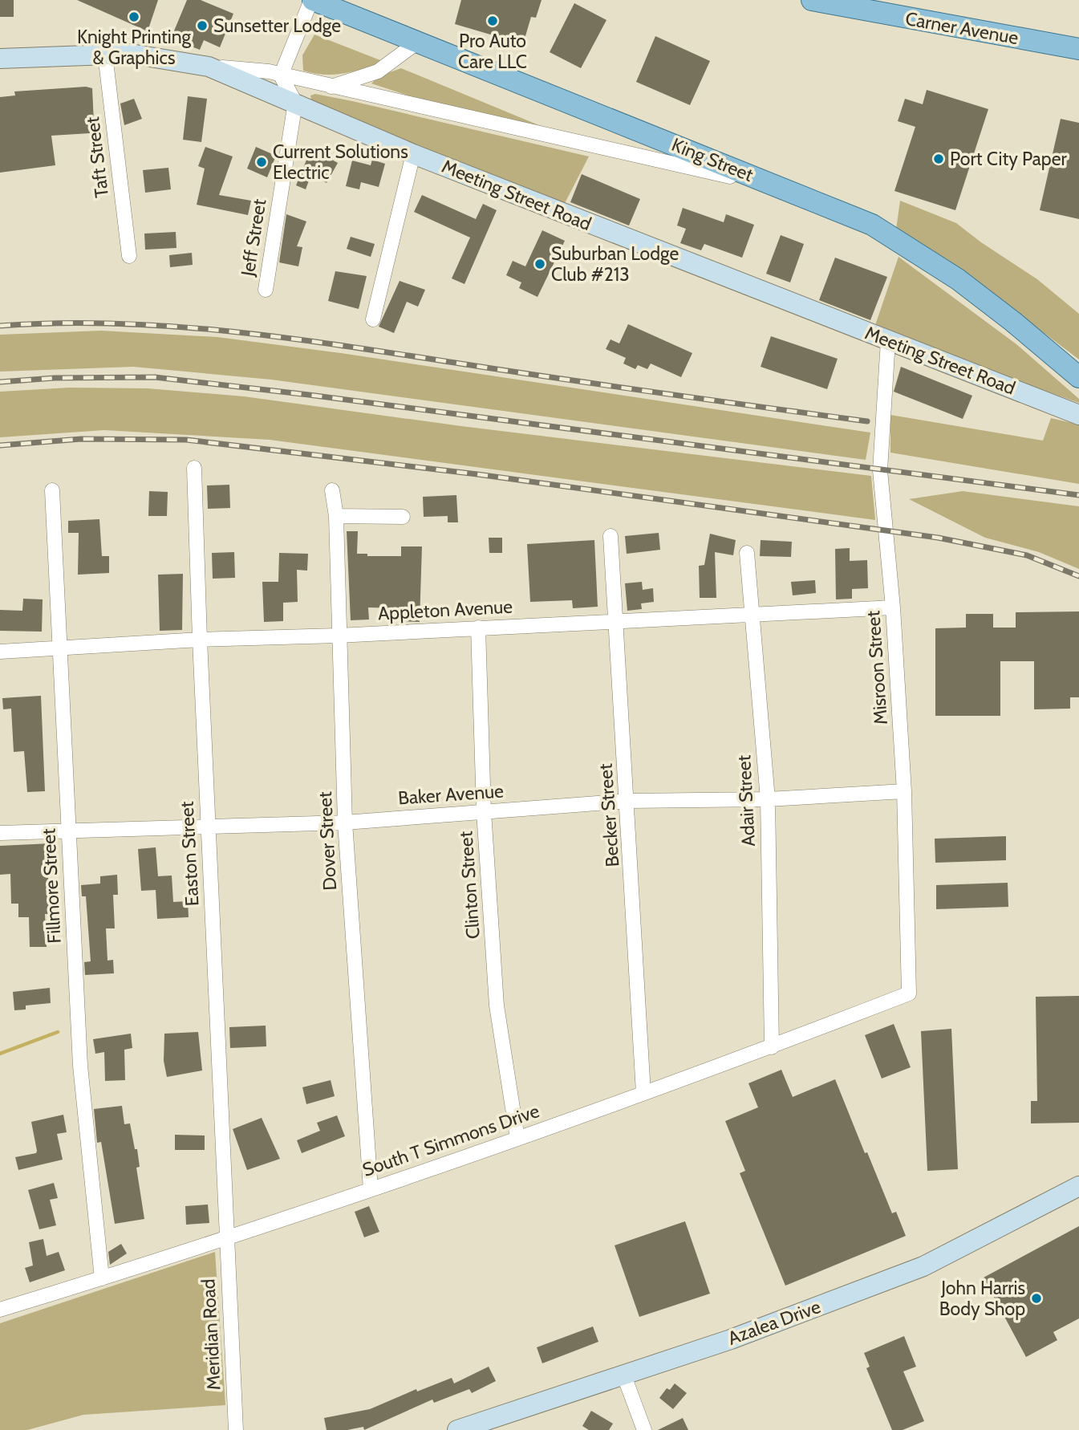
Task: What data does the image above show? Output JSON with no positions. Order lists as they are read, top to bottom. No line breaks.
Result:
{"streets":{"main road":["Carner Avenue","King Street"],"street":["Taft Street","Meeting Street Road","Jeff Street","Appleton Avenue","Misroon Street","Baker Avenue","Adair Street","Becker Street","Dover Street","Easton Street","Clinton Street","Fillmore Street","South T Simmons Drive","Azalea Drive","Meridian Road"]},"crossings":[["Taft Street","Meeting Street Road"],["King Street","Meeting Street Road"],["Meeting Street Road","Jeff Street"],["Meeting Street Road","Misroon Street"],["Appleton Avenue","Misroon Street"],["Appleton Avenue","Adair Street"],["Appleton Avenue","Becker Street"],["Appleton Avenue","Dover Street"],["Appleton Avenue","Easton Street"],["Appleton Avenue","Clinton Street"],["Appleton Avenue","Fillmore Street"],["Misroon Street","Baker Avenue"],["Misroon Street","South T Simmons Drive"],["Baker Avenue","Adair Street"],["Baker Avenue","Becker Street"],["Baker Avenue","Dover Street"],["Baker Avenue","Easton Street"],["Baker Avenue","Clinton Street"],["Baker Avenue","Fillmore Street"],["Adair Street","South T Simmons Drive"],["Becker Street","South T Simmons Drive"],["Dover Street","South T Simmons Drive"],["Easton Street","South T Simmons Drive"],["Easton Street","Meridian Road"],["Clinton Street","South T Simmons Drive"],["Fillmore Street","South T Simmons Drive"],["South T Simmons Drive","Meridian Road"]],"places":["Knight Printing & Graphics","Pro Auto Care LLC","Sunsetter Lodge","Port City Paper","Current Solutions Electric","Suburban Lodge Club #213","John Harris Body Shop"]}
